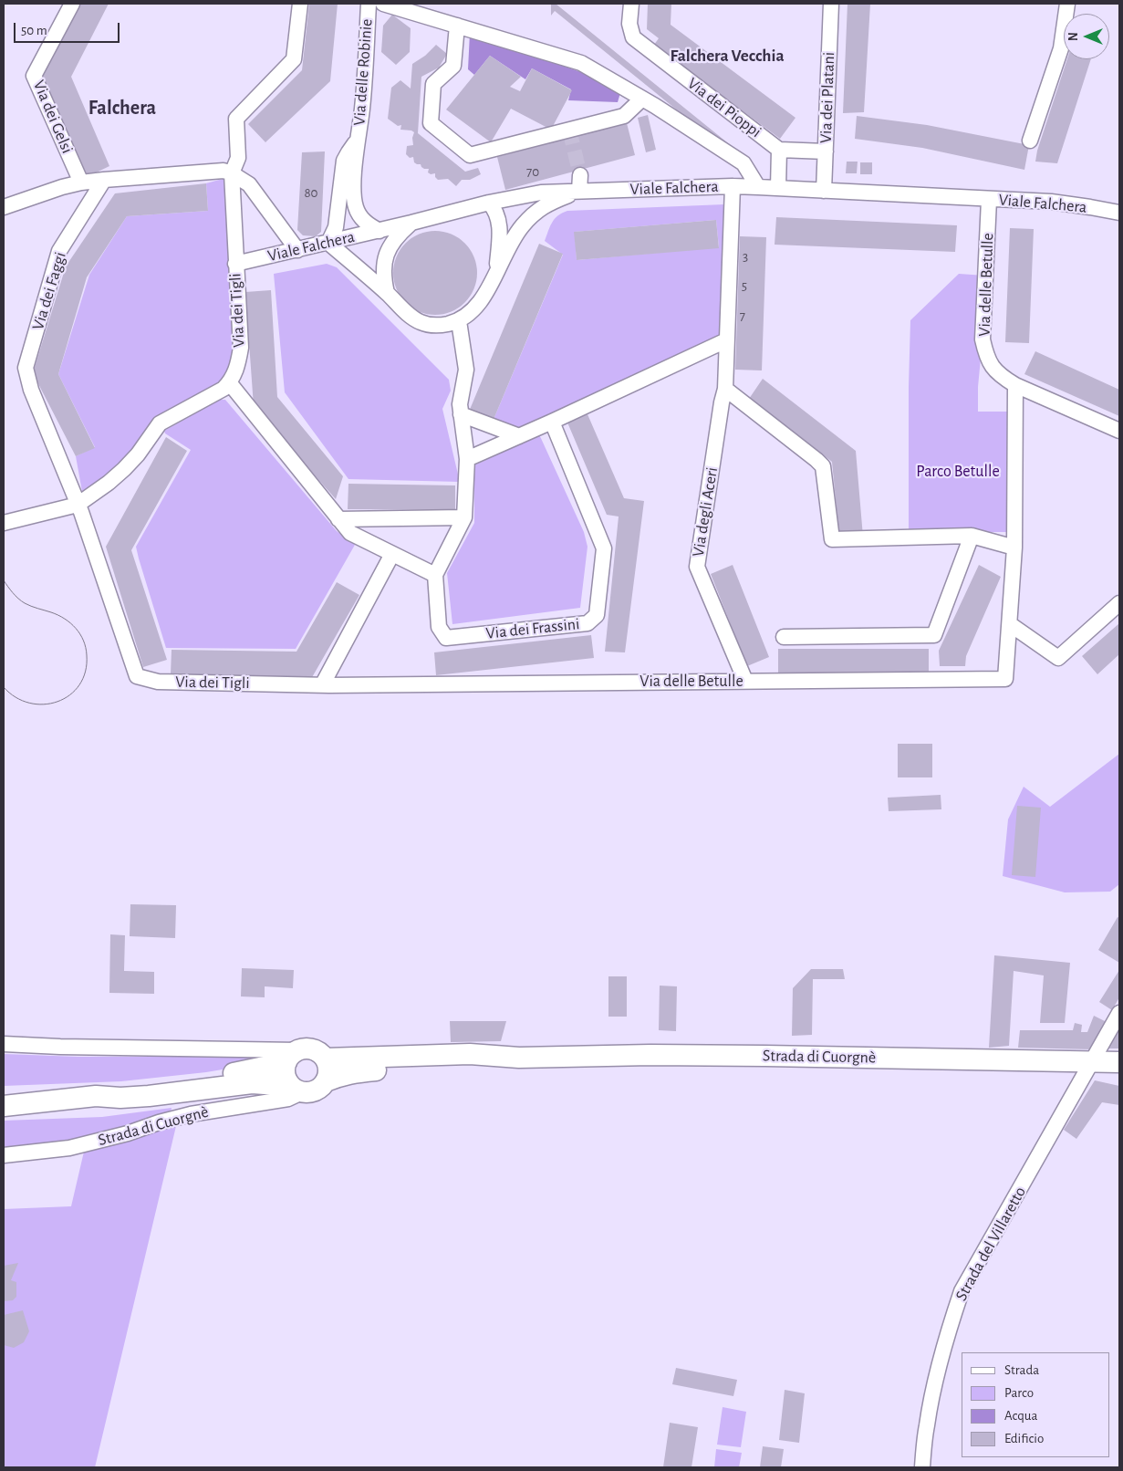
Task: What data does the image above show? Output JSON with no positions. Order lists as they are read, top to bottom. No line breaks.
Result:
{"streets":{"main road":["Strada di Cuorgnè"],"street":["Via delle Robinie","Via dei Platani","Via dei Pioppi","Via dei Gelsi","Viale Falchera","Via delle Betulle","Via dei Faggi","Via dei Tigli","Via degli Aceri","Via dei Frassini","Strada del Villaretto"]},"crossings":[["Via delle Robinie","Viale Falchera"],["Via dei Platani","Viale Falchera"],["Viale Falchera","Via delle Betulle"],["Viale Falchera","Via dei Tigli"],["Viale Falchera","Via degli Aceri"],["Via delle Betulle","Via dei Tigli"],["Via delle Betulle","Via degli Aceri"],["Via dei Faggi","Via dei Tigli"],["Strada di Cuorgnè","Strada del Villaretto"]],"districts":["Falchera Vecchia","Falchera"],"parks":["Parco Betulle"],"house_numbers":["70","80","3","5","7"],"legend":["Strada","Parco","Acqua","Edificio"],"scale_bar":"50 m","north":"left"}
